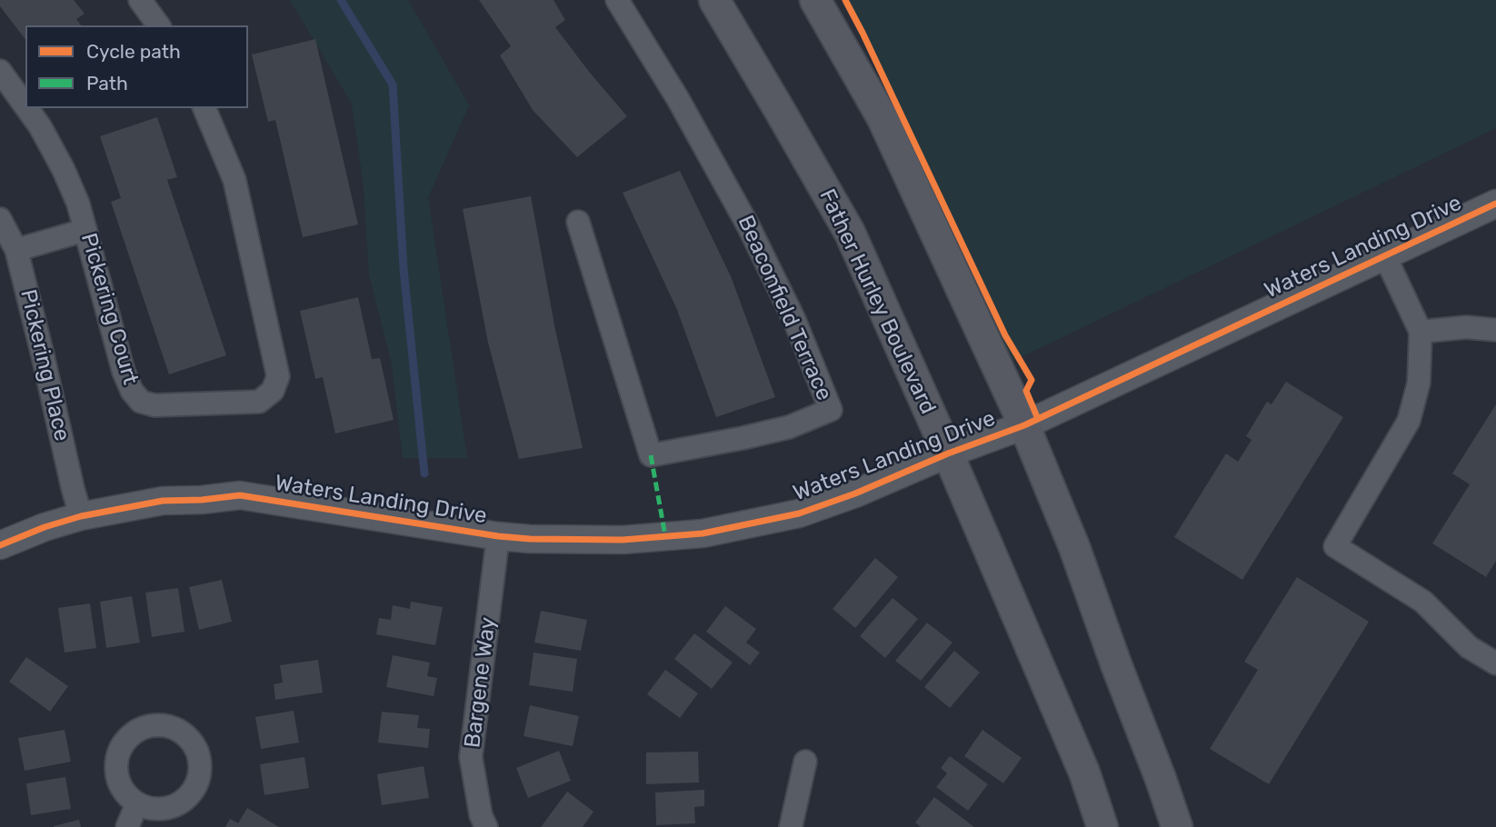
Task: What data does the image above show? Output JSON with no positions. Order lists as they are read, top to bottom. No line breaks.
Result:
{"streets":{"main road":["Father Hurley Boulevard"],"street":["Waters Landing Drive","Beaconfield Terrace","Pickering Court","Pickering Place","Bargene Way"]},"crossings":[["Waters Landing Drive","Father Hurley Boulevard"],["Waters Landing Drive","Pickering Place"],["Waters Landing Drive","Bargene Way"]],"legend":["Cycle path","Path"]}
